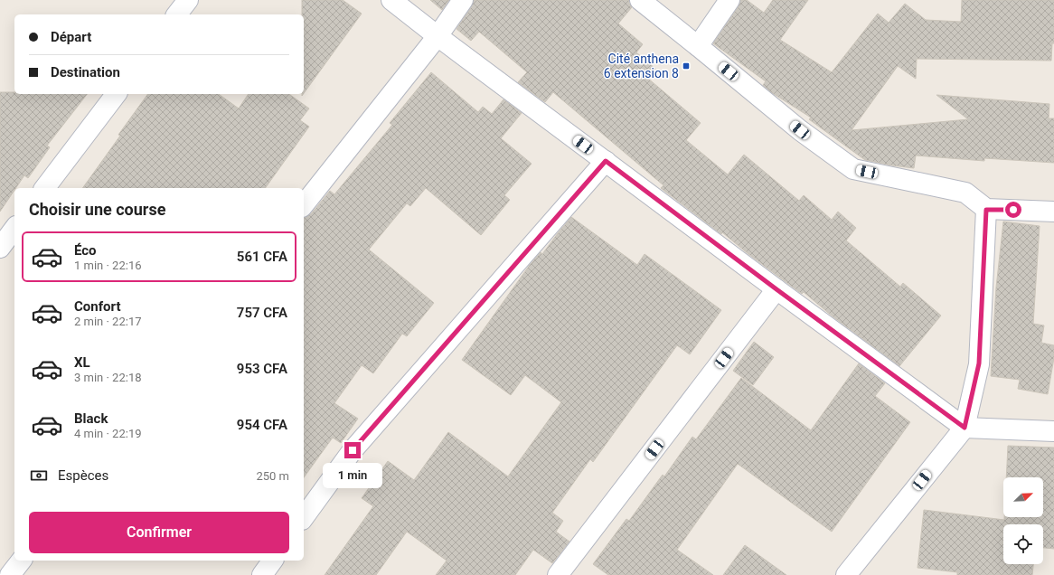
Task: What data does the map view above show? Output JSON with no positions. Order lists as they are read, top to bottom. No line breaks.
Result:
{"places":{"transit":["Cité anthena 6 extension 8"]},"north":"top right","page":{"banner":["Départ","Destination"],"heading":"Choisir une course","list":[{"name":"Éco","note":"1 min · 22:16","value":"561 CFA"},{"name":"Confort","note":"2 min · 22:17","value":"757 CFA"},{"name":"XL","note":"3 min · 22:18","value":"953 CFA"},{"name":"Black","note":"4 min · 22:19","value":"954 CFA"}],"pay":["Espèces","250 m"],"bubble":"1 min","buttons":"Confirmer"}}
